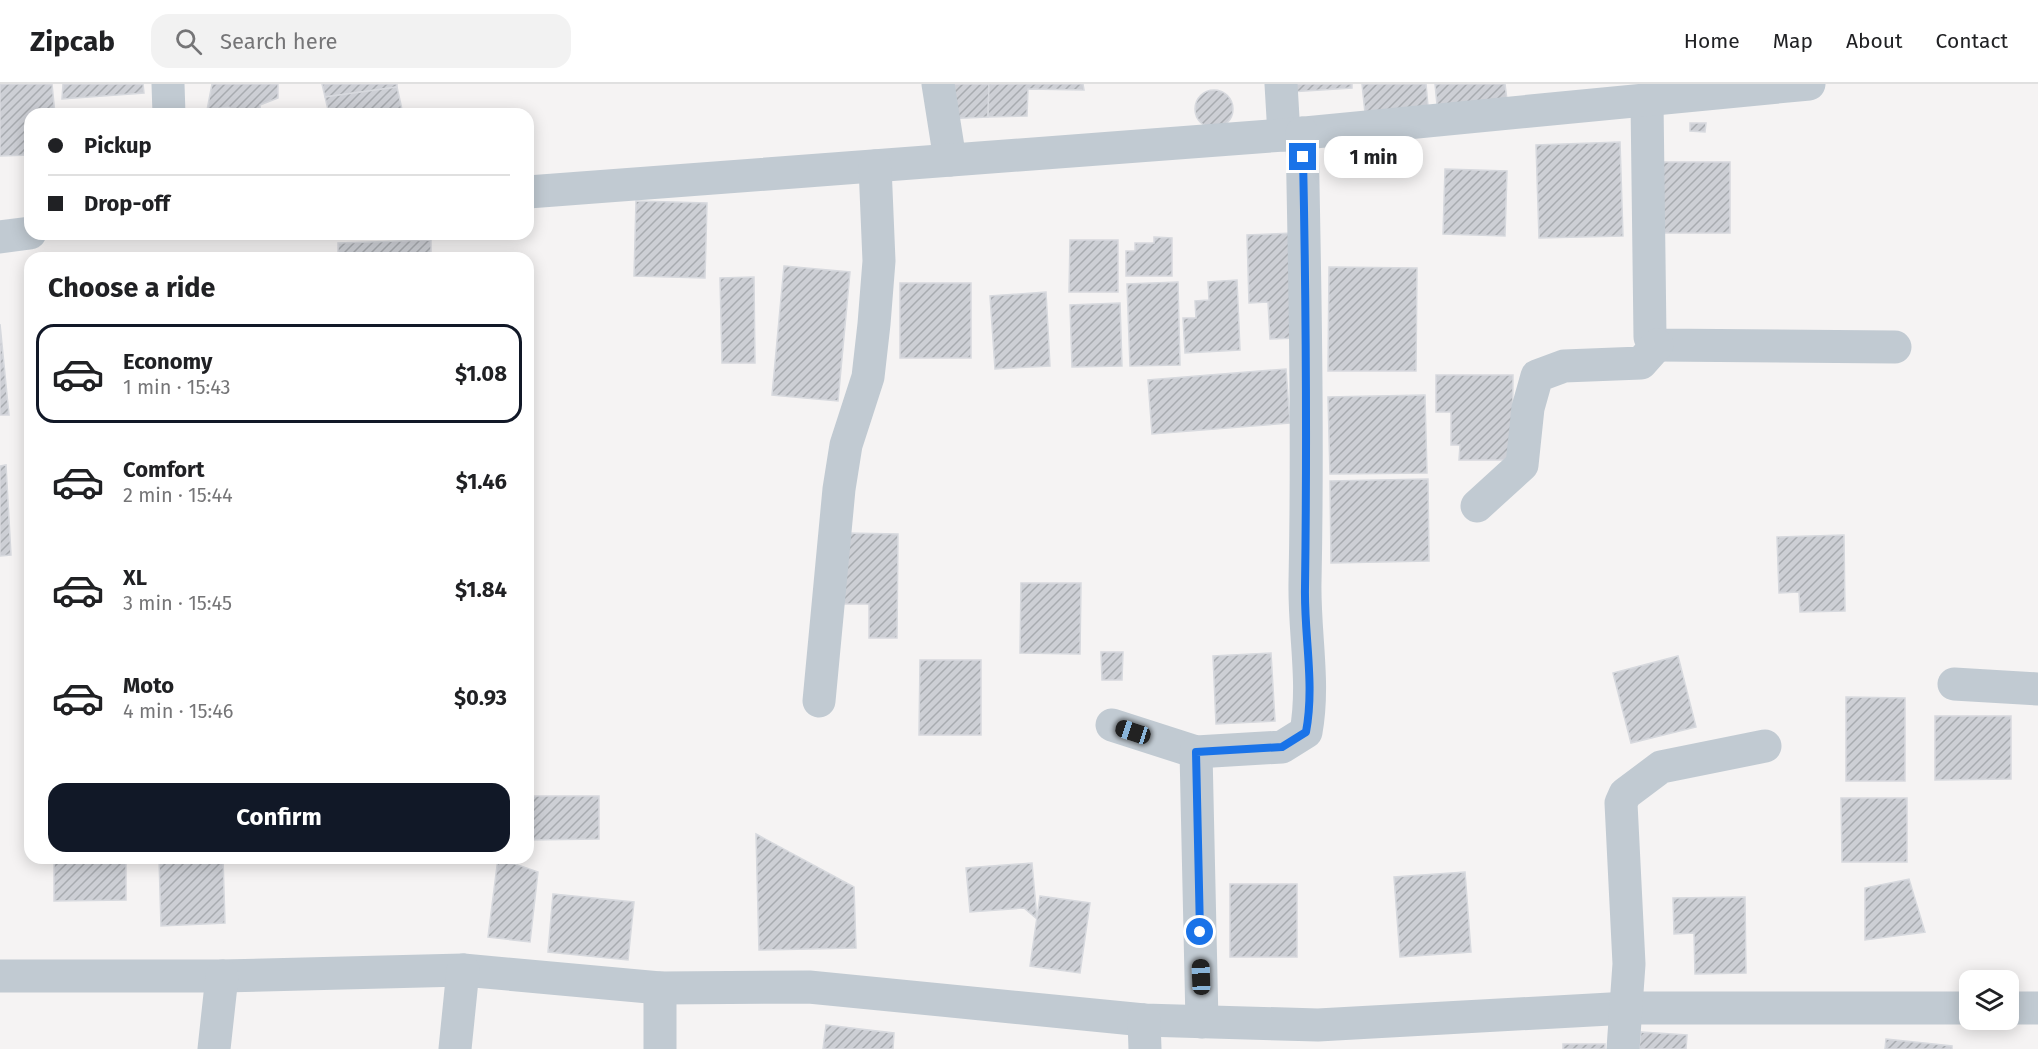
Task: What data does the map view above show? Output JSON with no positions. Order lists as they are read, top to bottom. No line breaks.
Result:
{"page":{"header":"Zipcab","search":"Search here","nav":["Home","Map","About","Contact"],"banner":["Pickup","Drop-off"],"bubble":"1 min","heading":"Choose a ride","list":[{"name":"Economy","note":"1 min · 15:43","value":"$1.08"},{"name":"Comfort","note":"2 min · 15:44","value":"$1.46"},{"name":"XL","note":"3 min · 15:45","value":"$1.84"},{"name":"Moto","note":"4 min · 15:46","value":"$0.93"}],"buttons":"Confirm"}}
